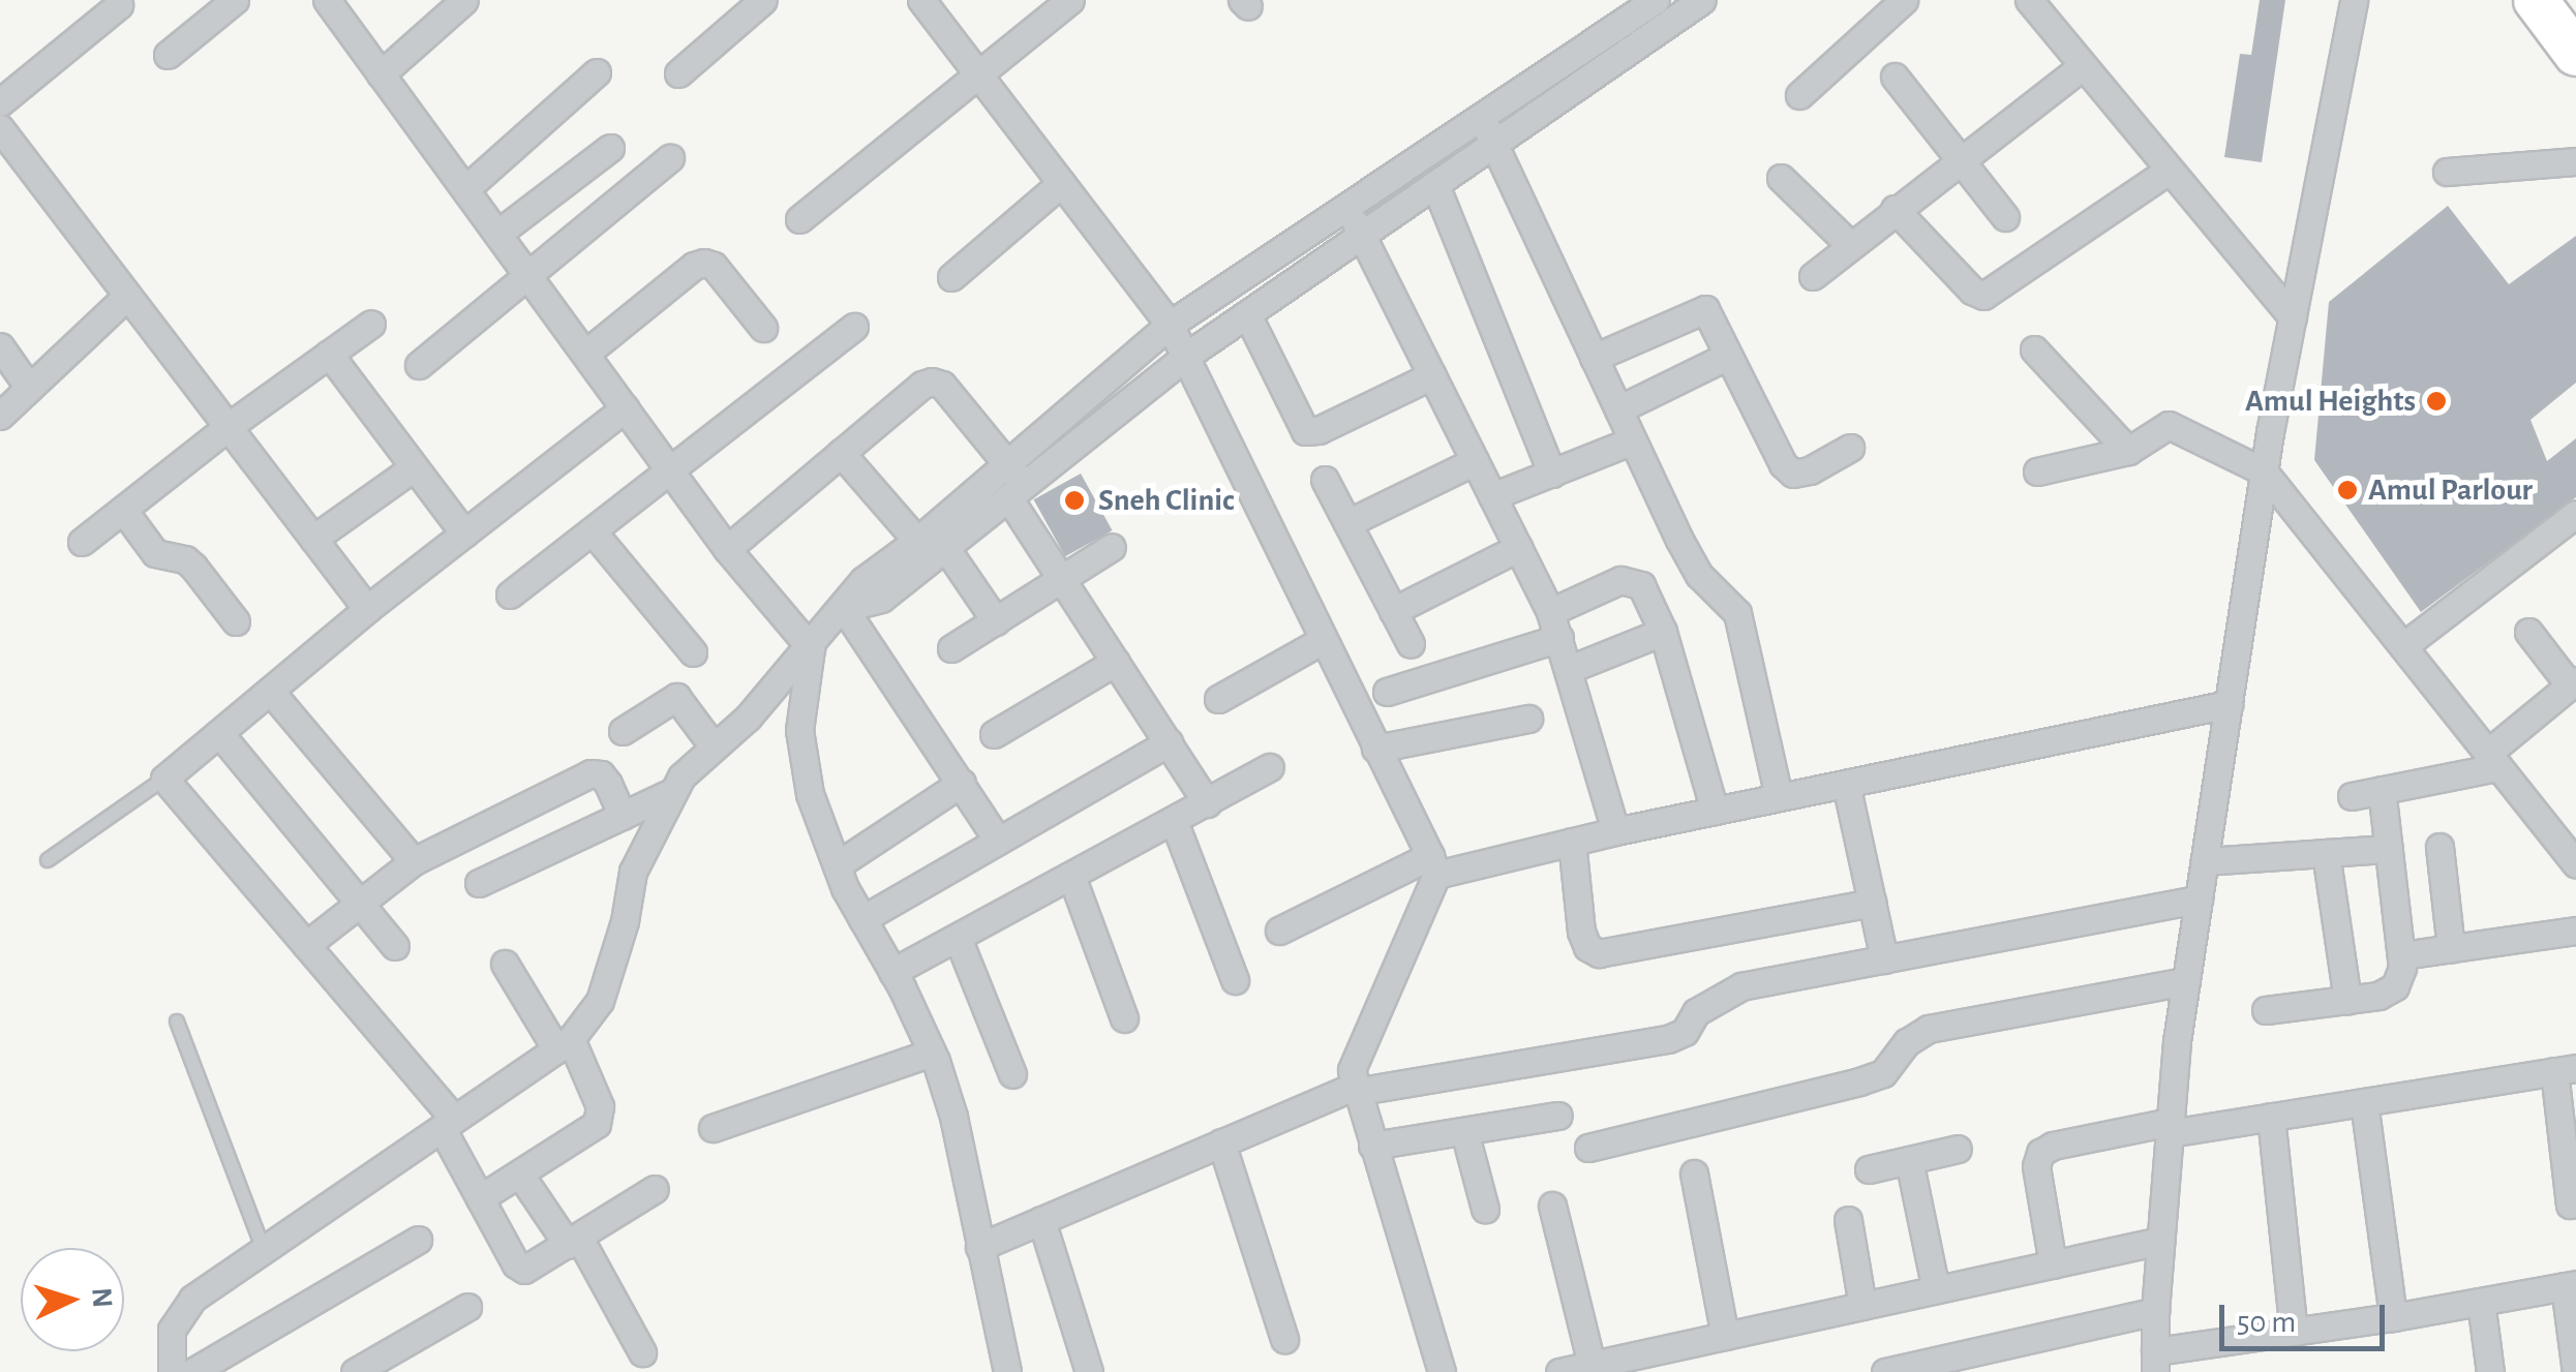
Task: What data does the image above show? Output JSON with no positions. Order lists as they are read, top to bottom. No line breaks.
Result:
{"places":["Amul Heights","Amul Parlour","Sneh Clinic"],"scale_bar":"50 m","north":"right"}
